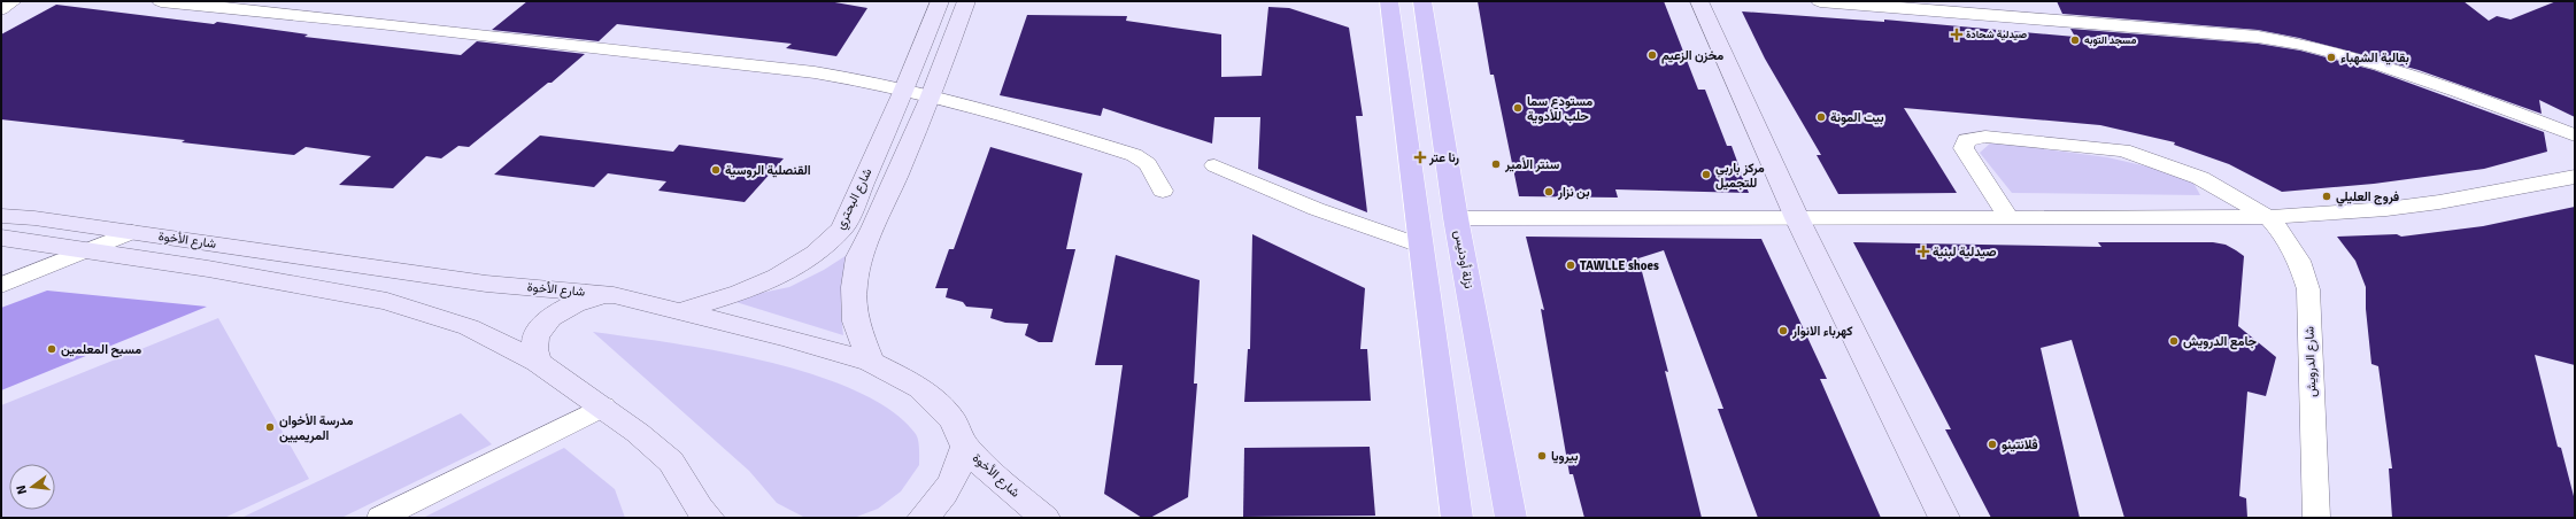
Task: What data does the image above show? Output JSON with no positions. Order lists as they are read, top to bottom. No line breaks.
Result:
{"streets":{"main road":["شارع البحتري","شارع الأخوة","نزلة أودنيس"],"street":["شارع الدرويش"]},"crossings":[["شارع البحتري","شارع الأخوة"]],"places":{"health":["صيدلية شحادة","رنا عتر","صيدلية لبنية"],"other":["مسجد التوبه","مخزن الزعيم","بقالية الشهباء","مستودع سما حلب للأدوية","بيت المونة","سنتر الأمير","القنصلية الروسية","مركز باربي للتجميل","بن نزار","فروج العليلي","TAWLLE shoes","كهرباء الانوار","جامع الدرويش","مسبح المعلمين","مدرسة الأخوان المريميين","ڤلانتينو","بيرويا"]},"north":"left"}
